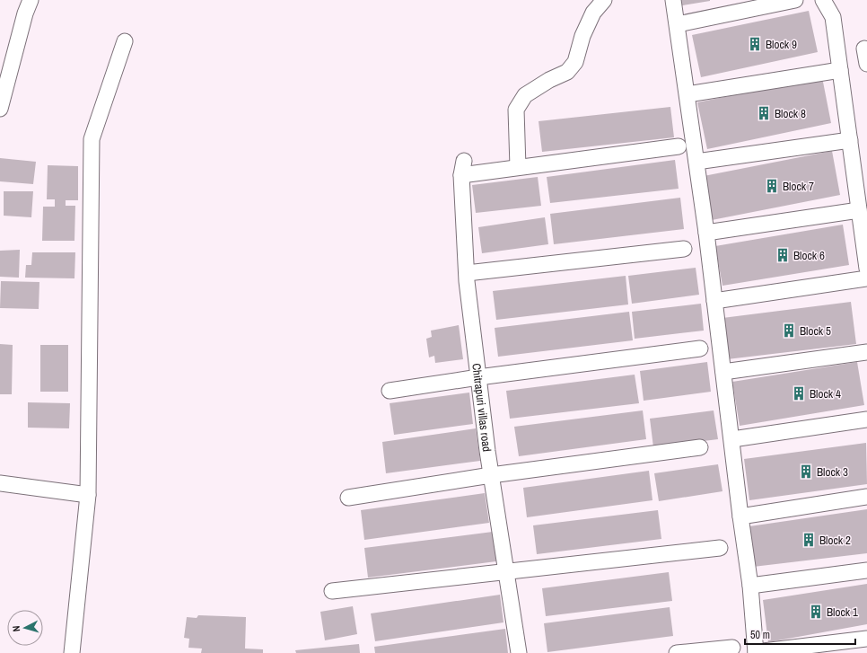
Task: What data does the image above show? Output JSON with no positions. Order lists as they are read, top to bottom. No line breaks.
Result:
{"streets":{"street":["Chitrapuri villas road"]},"places":{"building":["Block 9","Block 8","Block 7","Block 6","Block 5","Block 4","Block 3","Block 2","Block 1"]},"scale_bar":"50 m","north":"left"}
